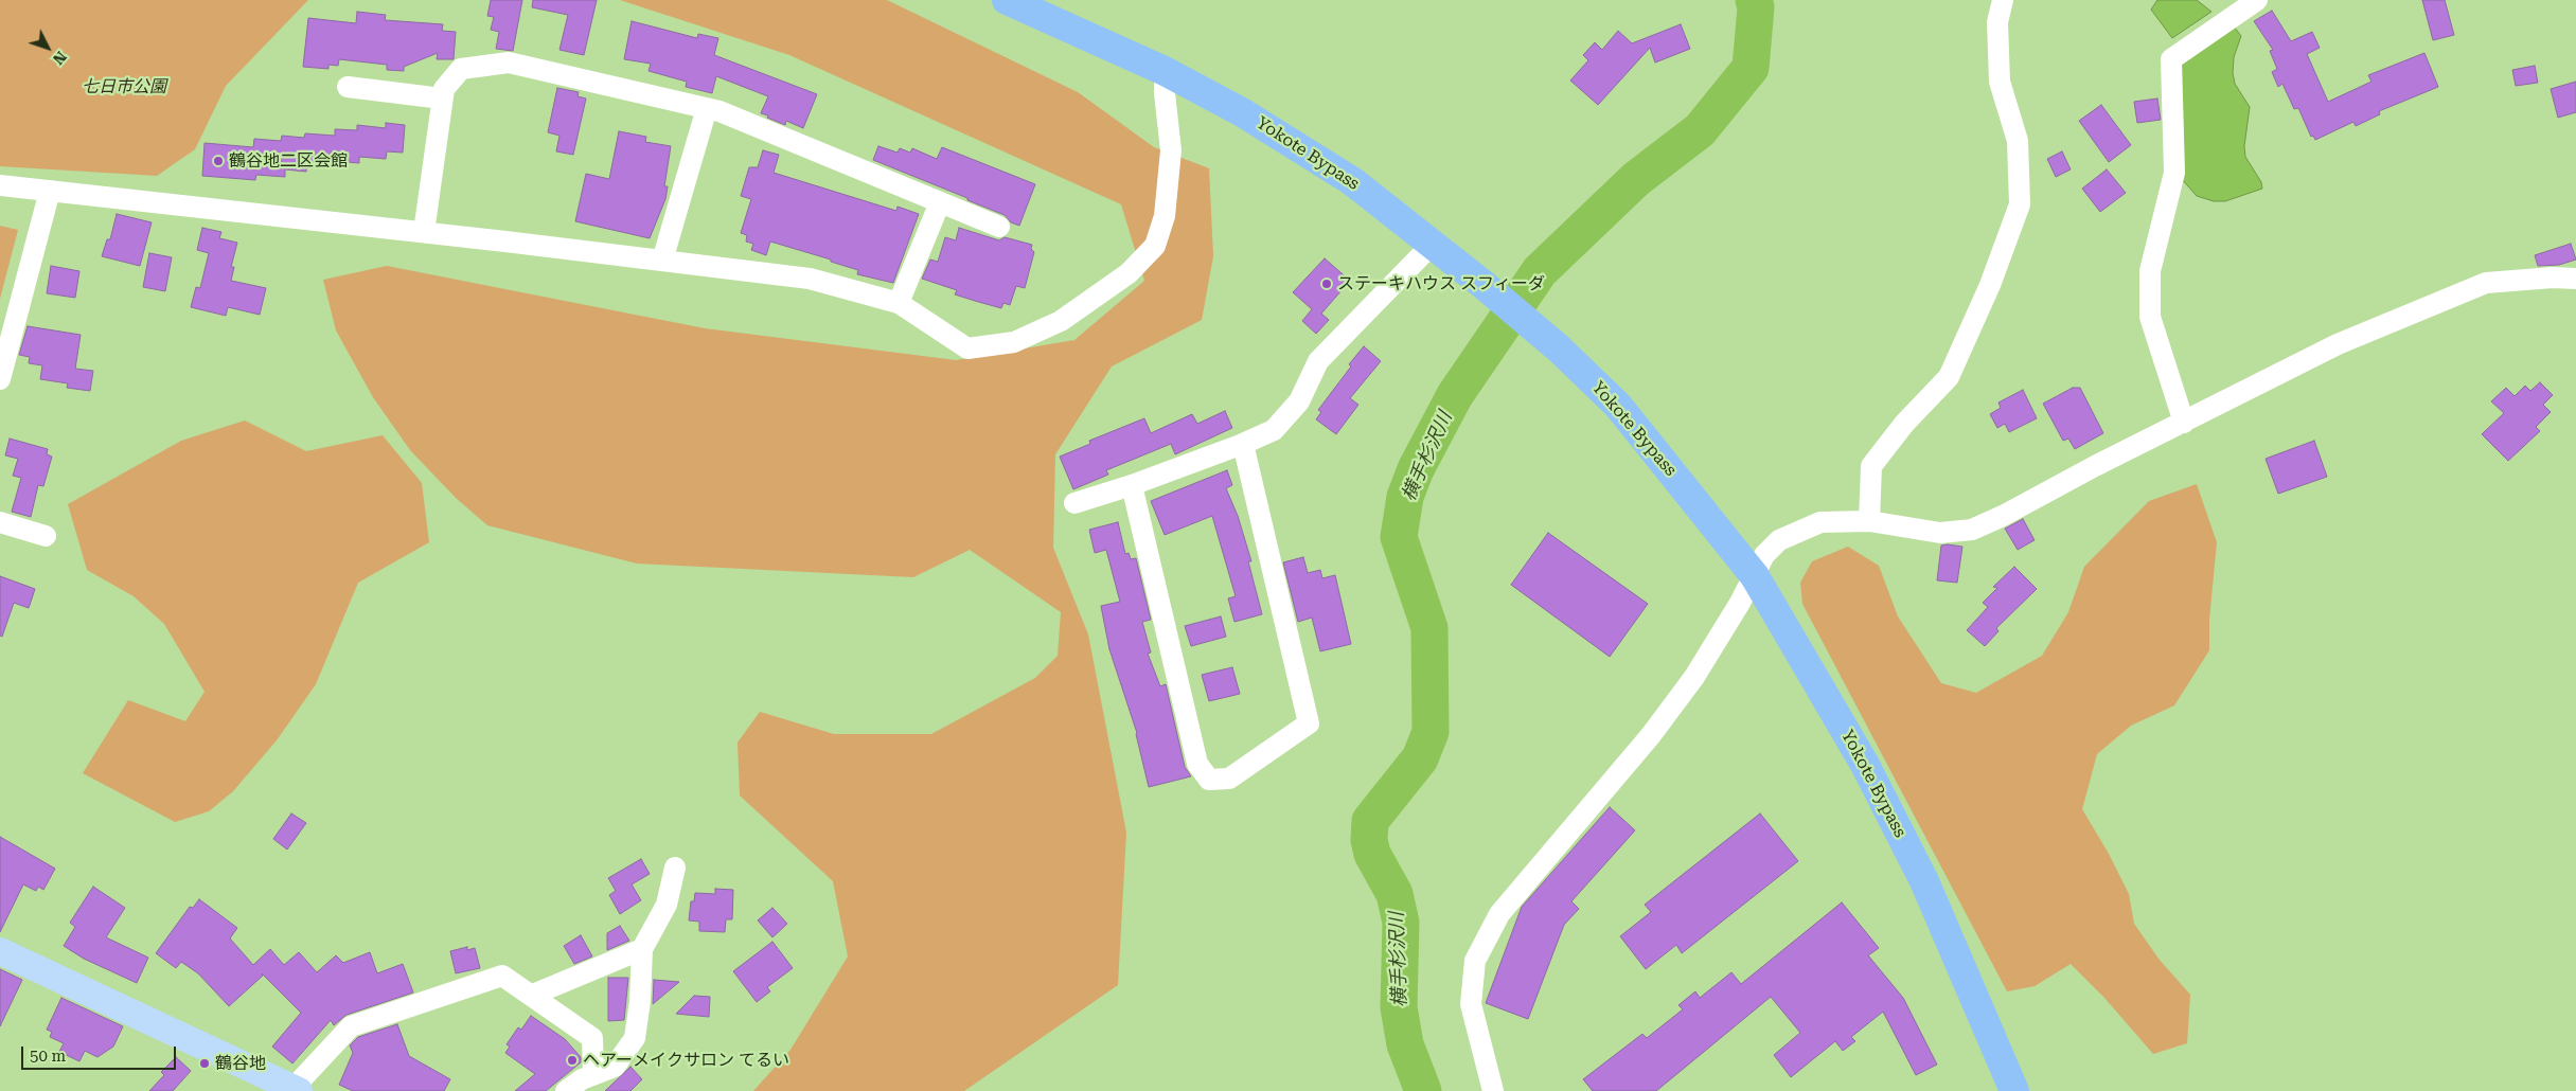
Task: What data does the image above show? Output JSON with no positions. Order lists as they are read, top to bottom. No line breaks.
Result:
{"streets":{"highway":["Yokote Bypass"]},"water":["横手杉沢川"],"parks":["七日市公園"],"places":["鶴谷地二区会館","ステーキハウス スフィーダ","ヘアーメイクサロン てるい","鶴谷地"],"scale_bar":"50 m","north":"bottom right"}
